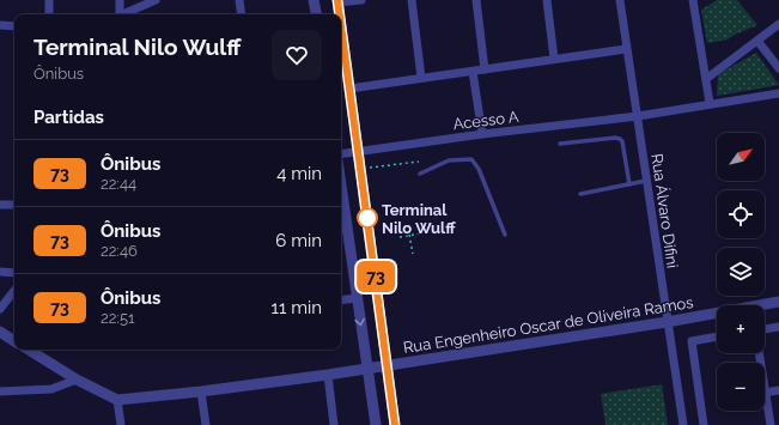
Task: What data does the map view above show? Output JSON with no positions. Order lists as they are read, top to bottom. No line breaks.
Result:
{"streets":{"street":["Acesso A","Rua Álvaro Difini","Rua Engenheiro Oscar de Oliveira Ramos"]},"crossings":[["Acesso A","Rua Álvaro Difini"],["Rua Álvaro Difini","Rua Engenheiro Oscar de Oliveira Ramos"]],"places":["Terminal Nilo Wulff"],"lines":["bus line 73"],"north":"top right","page":{"on_map":"73","heading":[["Terminal Nilo Wulff","Ônibus"],"Partidas"],"map_buttons":["+","−"],"list":[{"mark":"73","name":"Ônibus","note":"22:44","value":"4 min"},{"mark":"73","name":"Ônibus","note":"22:46","value":"6 min"},{"mark":"73","name":"Ônibus","note":"22:51","value":"11 min"}]}}
